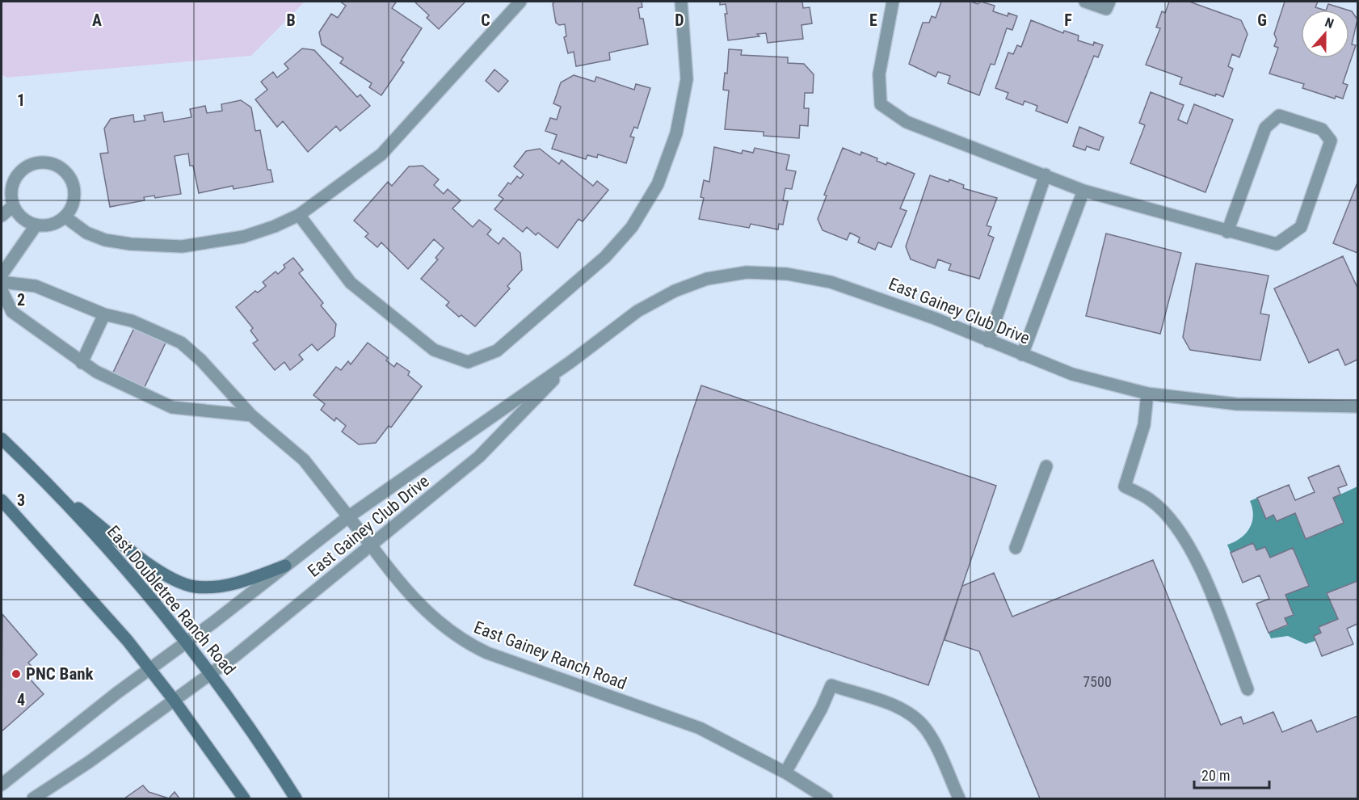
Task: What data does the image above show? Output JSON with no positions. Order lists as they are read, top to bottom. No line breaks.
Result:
{"streets":{"main road":["East Doubletree Ranch Road"],"street":["East Gainey Club Drive","East Gainey Ranch Road"]},"crossings":[["East Gainey Club Drive","East Doubletree Ranch Road"],["East Gainey Club Drive","East Gainey Ranch Road"]],"places":["PNC Bank"],"house_numbers":["7500"],"scale_bar":"20 m","north":"top","grid":{"columns":["A","B","C","D","E","F","G"],"rows":["1","2","3","4"]}}
